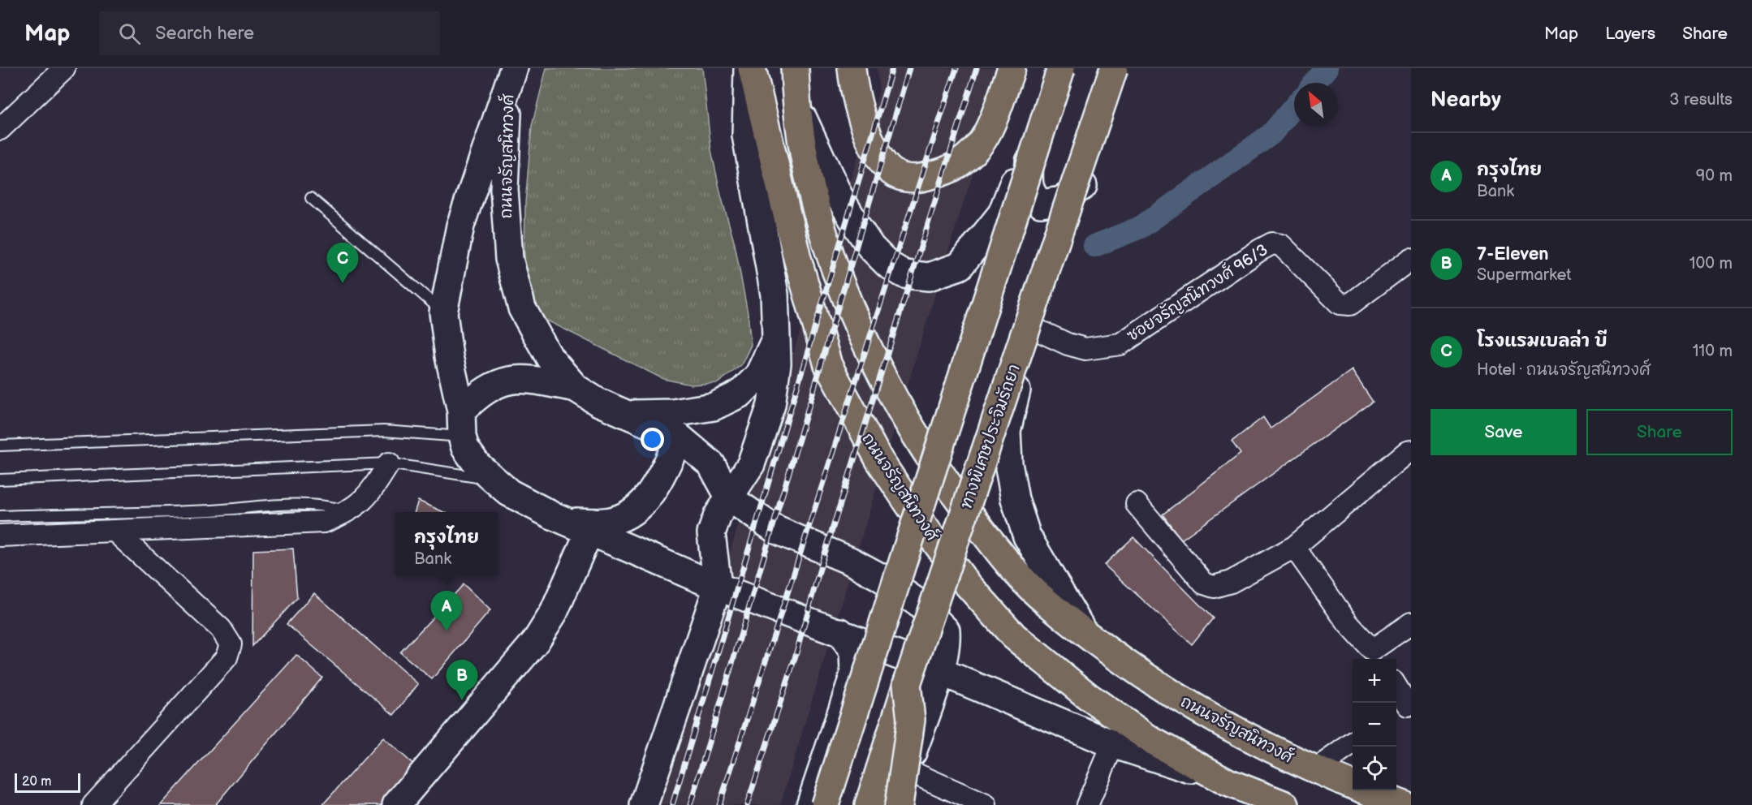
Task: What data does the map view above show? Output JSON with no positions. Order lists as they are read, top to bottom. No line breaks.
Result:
{"streets":{"main road":["ถนนจรัญสนิทวงศ์","ทางพิเศษประจิมรัถยา"],"street":["ซอยจรัญสนิทวงศ์ 96/3"]},"crossings":[["ถนนจรัญสนิทวงศ์","ซอยจรัญสนิทวงศ์ 96/3"]],"scale_bar":"20 m","north":"top left","page":{"header":"Map","search":"Search here","nav":["Map","Layers","Share"],"heading":["Nearby","3 results"],"list":[{"mark":"A","name":"กรุงไทย","note":"Bank","value":"90 m"},{"mark":"B","name":"7-Eleven","note":"Supermarket","value":"100 m"},{"mark":"C","name":"โรงแรมเบลล่า บี","note":"Hotel · ถนนจรัญสนิทวงศ์","value":"110 m"}],"pins":["C","A","B"],"buttons":["Save","Share"],"popup":["กรุงไทย","Bank"],"map_buttons":["+","−"],"scale":"20 m"}}
